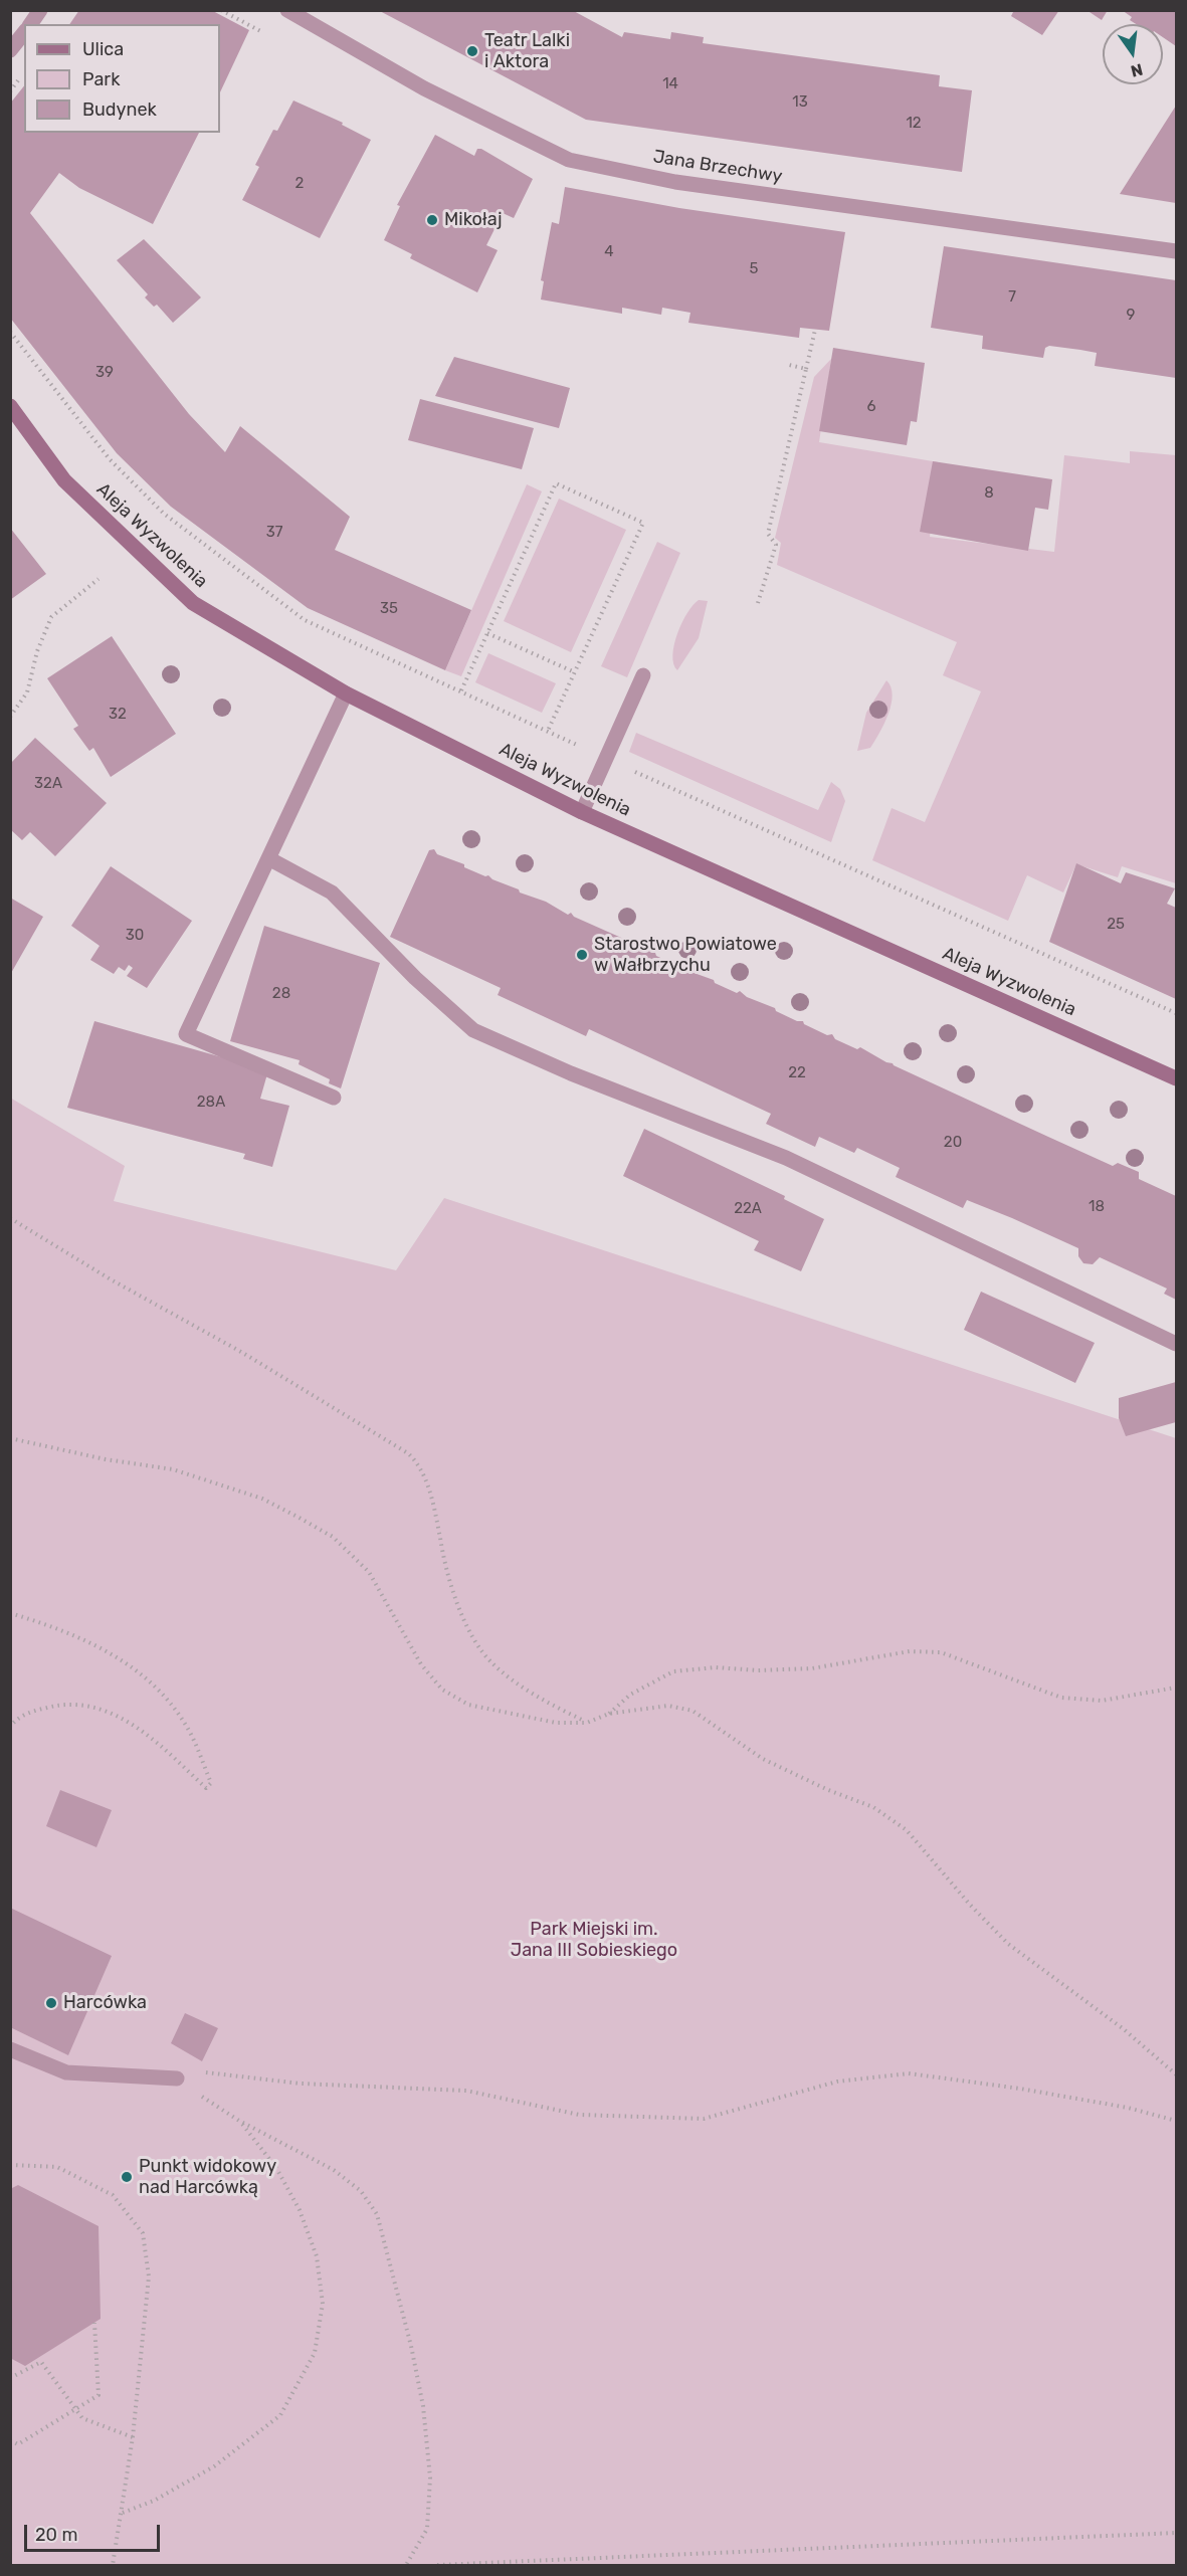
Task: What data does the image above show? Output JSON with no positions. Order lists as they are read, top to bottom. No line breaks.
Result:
{"streets":{"street":["Jana Brzechwy","Aleja Wyzwolenia"]},"parks":["Park Miejski im. Jana III Sobieskiego"],"places":["Teatr Lalki i Aktora","Mikołaj","Starostwo Powiatowe w Wałbrzychu","Harcówka","Punkt widokowy nad Harcówką"],"house_numbers":["14","13","12","2","4","5","7","9","39","6","8","37","35","32","32A","25","30","28","22","28A","20","18","22A"],"legend":["Ulica","Park","Budynek"],"scale_bar":"20 m","north":"bottom"}
